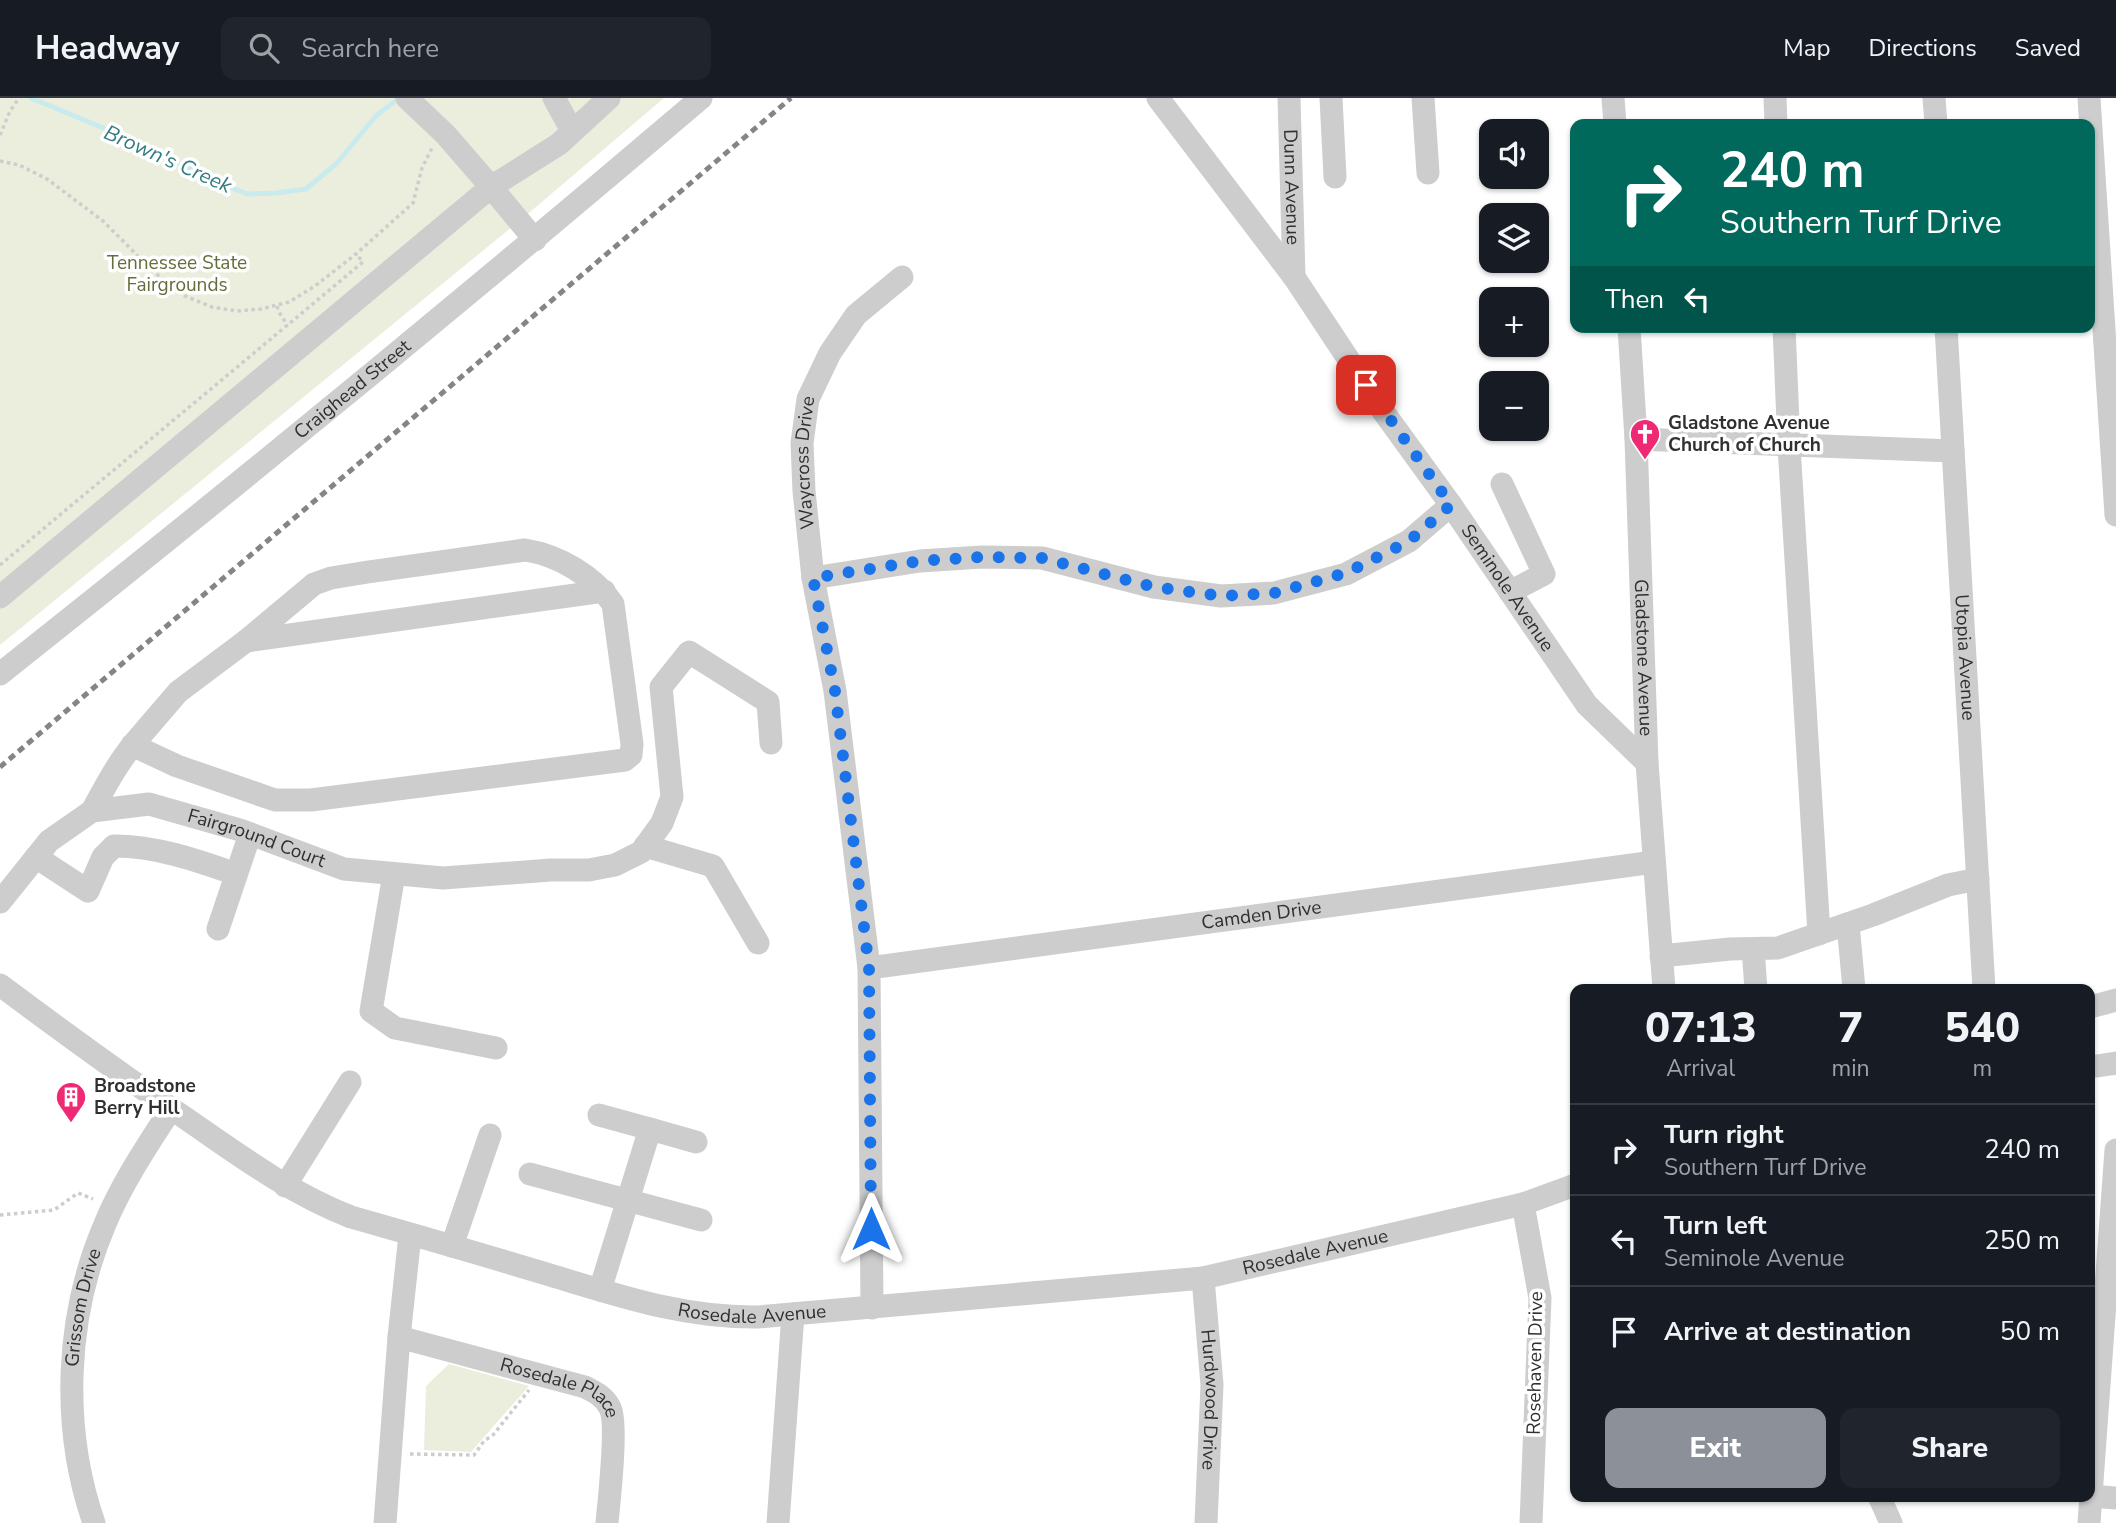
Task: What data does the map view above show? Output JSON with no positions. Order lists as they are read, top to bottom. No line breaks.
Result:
{"streets":{"street":["Dunn Avenue","Craighead Street","Waycross Drive","Seminole Avenue","Gladstone Avenue","Utopia Avenue","Fairground Court","Camden Drive","Rosedale Avenue","Grissom Drive","Rosehaven Drive","Rosedale Place","Hurdwood Drive"]},"crossings":[["Dunn Avenue","Seminole Avenue"],["Waycross Drive","Camden Drive"],["Waycross Drive","Rosedale Avenue"],["Seminole Avenue","Gladstone Avenue"],["Gladstone Avenue","Camden Drive"],["Rosedale Avenue","Grissom Drive"],["Rosedale Avenue","Rosehaven Drive"],["Rosedale Avenue","Hurdwood Drive"]],"water":["Brown's Creek"],"parks":["Tennessee State Fairgrounds"],"places":{"church":["Gladstone Avenue Church of Church"],"building":["Broadstone Berry Hill"]},"page":{"header":"Headway","search":"Search here","nav":["Map","Directions","Saved"],"map_buttons":["+","−"],"turn":["240 m","Southern Turf Drive"],"then":"Then","eta":["07:13","Arrival","7","min","540","m"],"list":[{"name":"Turn right","note":"Southern Turf Drive","value":"240 m"},{"name":"Turn left","note":"Seminole Avenue","value":"250 m"},{"name":"Arrive at destination","value":"50 m"}],"buttons":["Exit","Share"]}}
